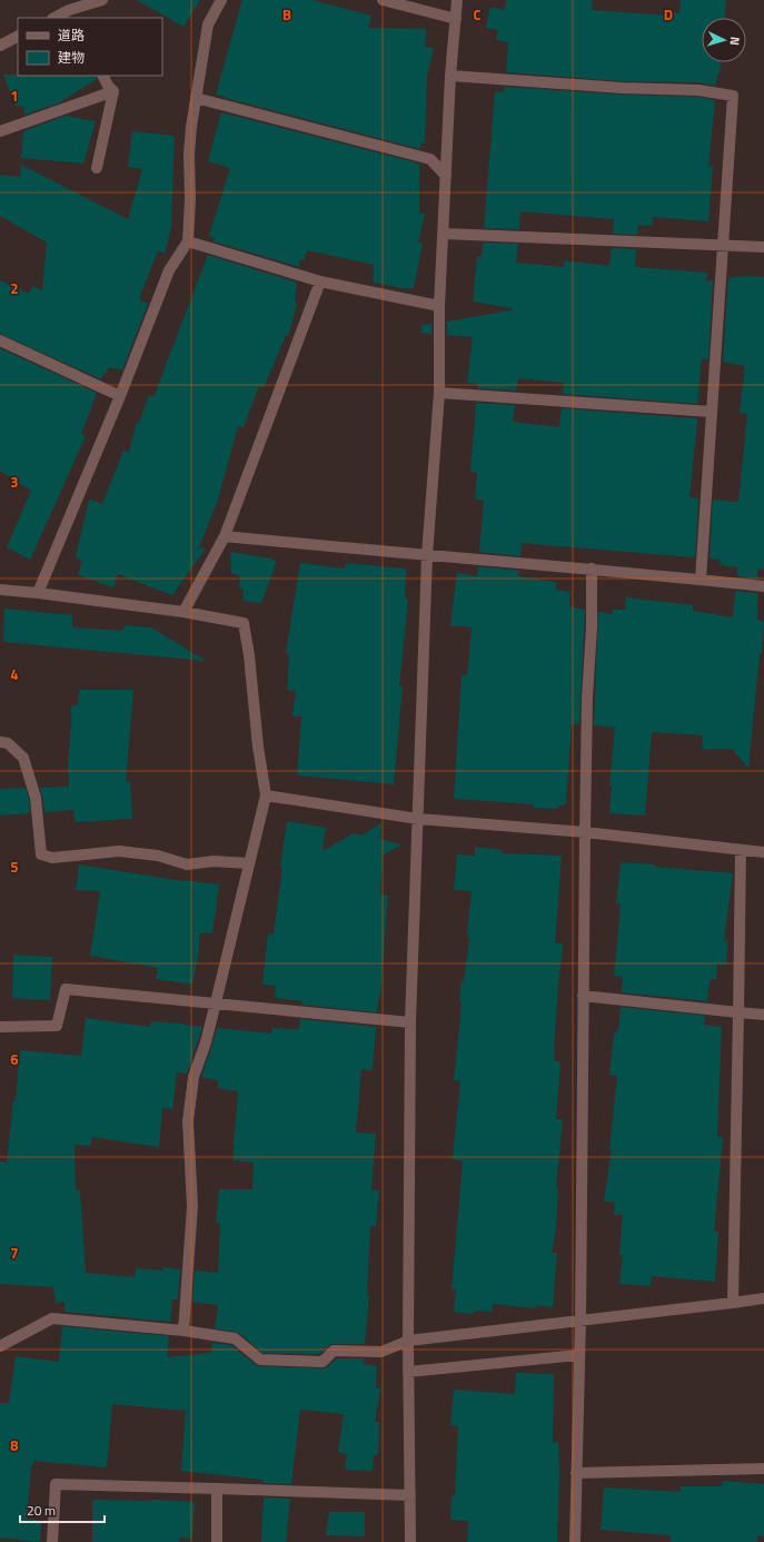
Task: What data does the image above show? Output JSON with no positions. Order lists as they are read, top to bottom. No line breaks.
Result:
{"legend":["道路","建物"],"scale_bar":"20 m","north":"right","grid":{"columns":["B","C","D"],"rows":["1","2","3","4","5","6","7","8"]}}
